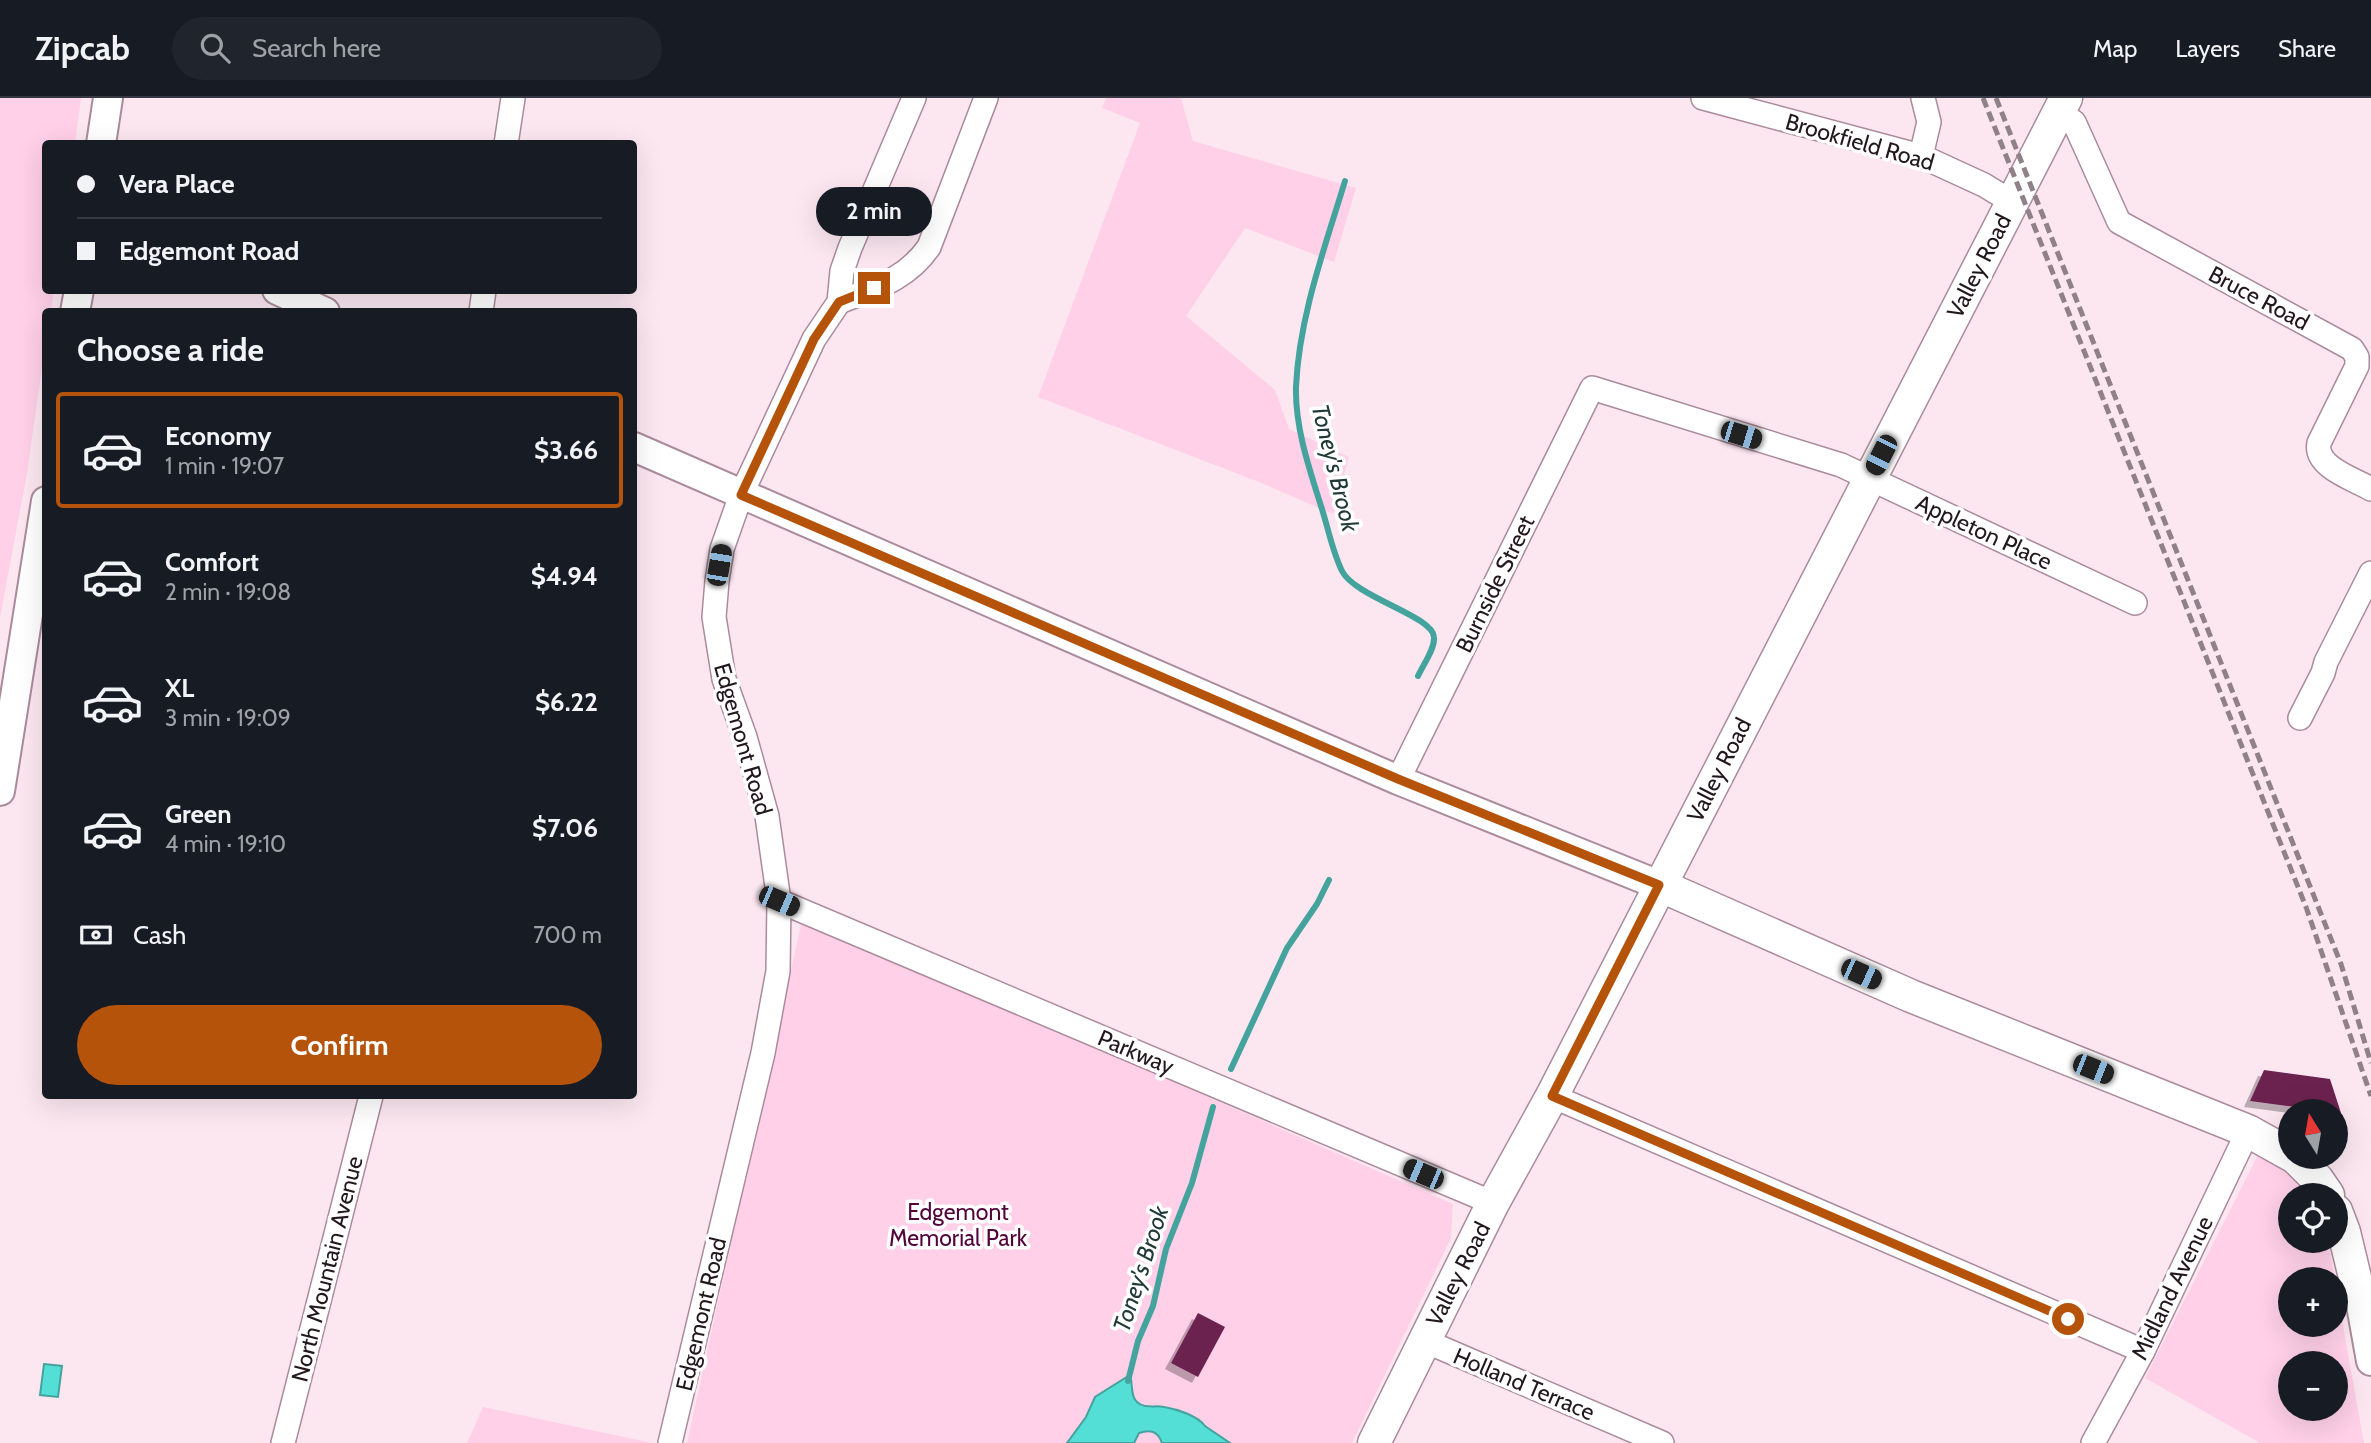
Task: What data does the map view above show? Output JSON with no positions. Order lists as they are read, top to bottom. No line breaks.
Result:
{"streets":{"main road":["Valley Road"],"street":["Brookfield Road","Bruce Road","Appleton Place","Burnside Street","Edgemont Road","Parkway","North Mountain Avenue","Midland Avenue","Holland Terrace"]},"crossings":[["Brookfield Road","Valley Road"],["Valley Road","Bruce Road"],["Valley Road","Appleton Place"],["Valley Road","Parkway"],["Valley Road","Holland Terrace"],["Appleton Place","Burnside Street"],["Edgemont Road","Parkway"]],"water":["Toney's Brook"],"parks":["Edgemont Memorial Park"],"north":"top","page":{"header":"Zipcab","search":"Search here","nav":["Map","Layers","Share"],"banner":["Vera Place","Edgemont Road"],"bubble":"2 min","heading":"Choose a ride","list":[{"name":"Economy","note":"1 min · 19:07","value":"$3.66"},{"name":"Comfort","note":"2 min · 19:08","value":"$4.94"},{"name":"XL","note":"3 min · 19:09","value":"$6.22"},{"name":"Green","note":"4 min · 19:10","value":"$7.06"}],"pay":["Cash","700 m"],"buttons":"Confirm","map_buttons":["+","−"]}}
